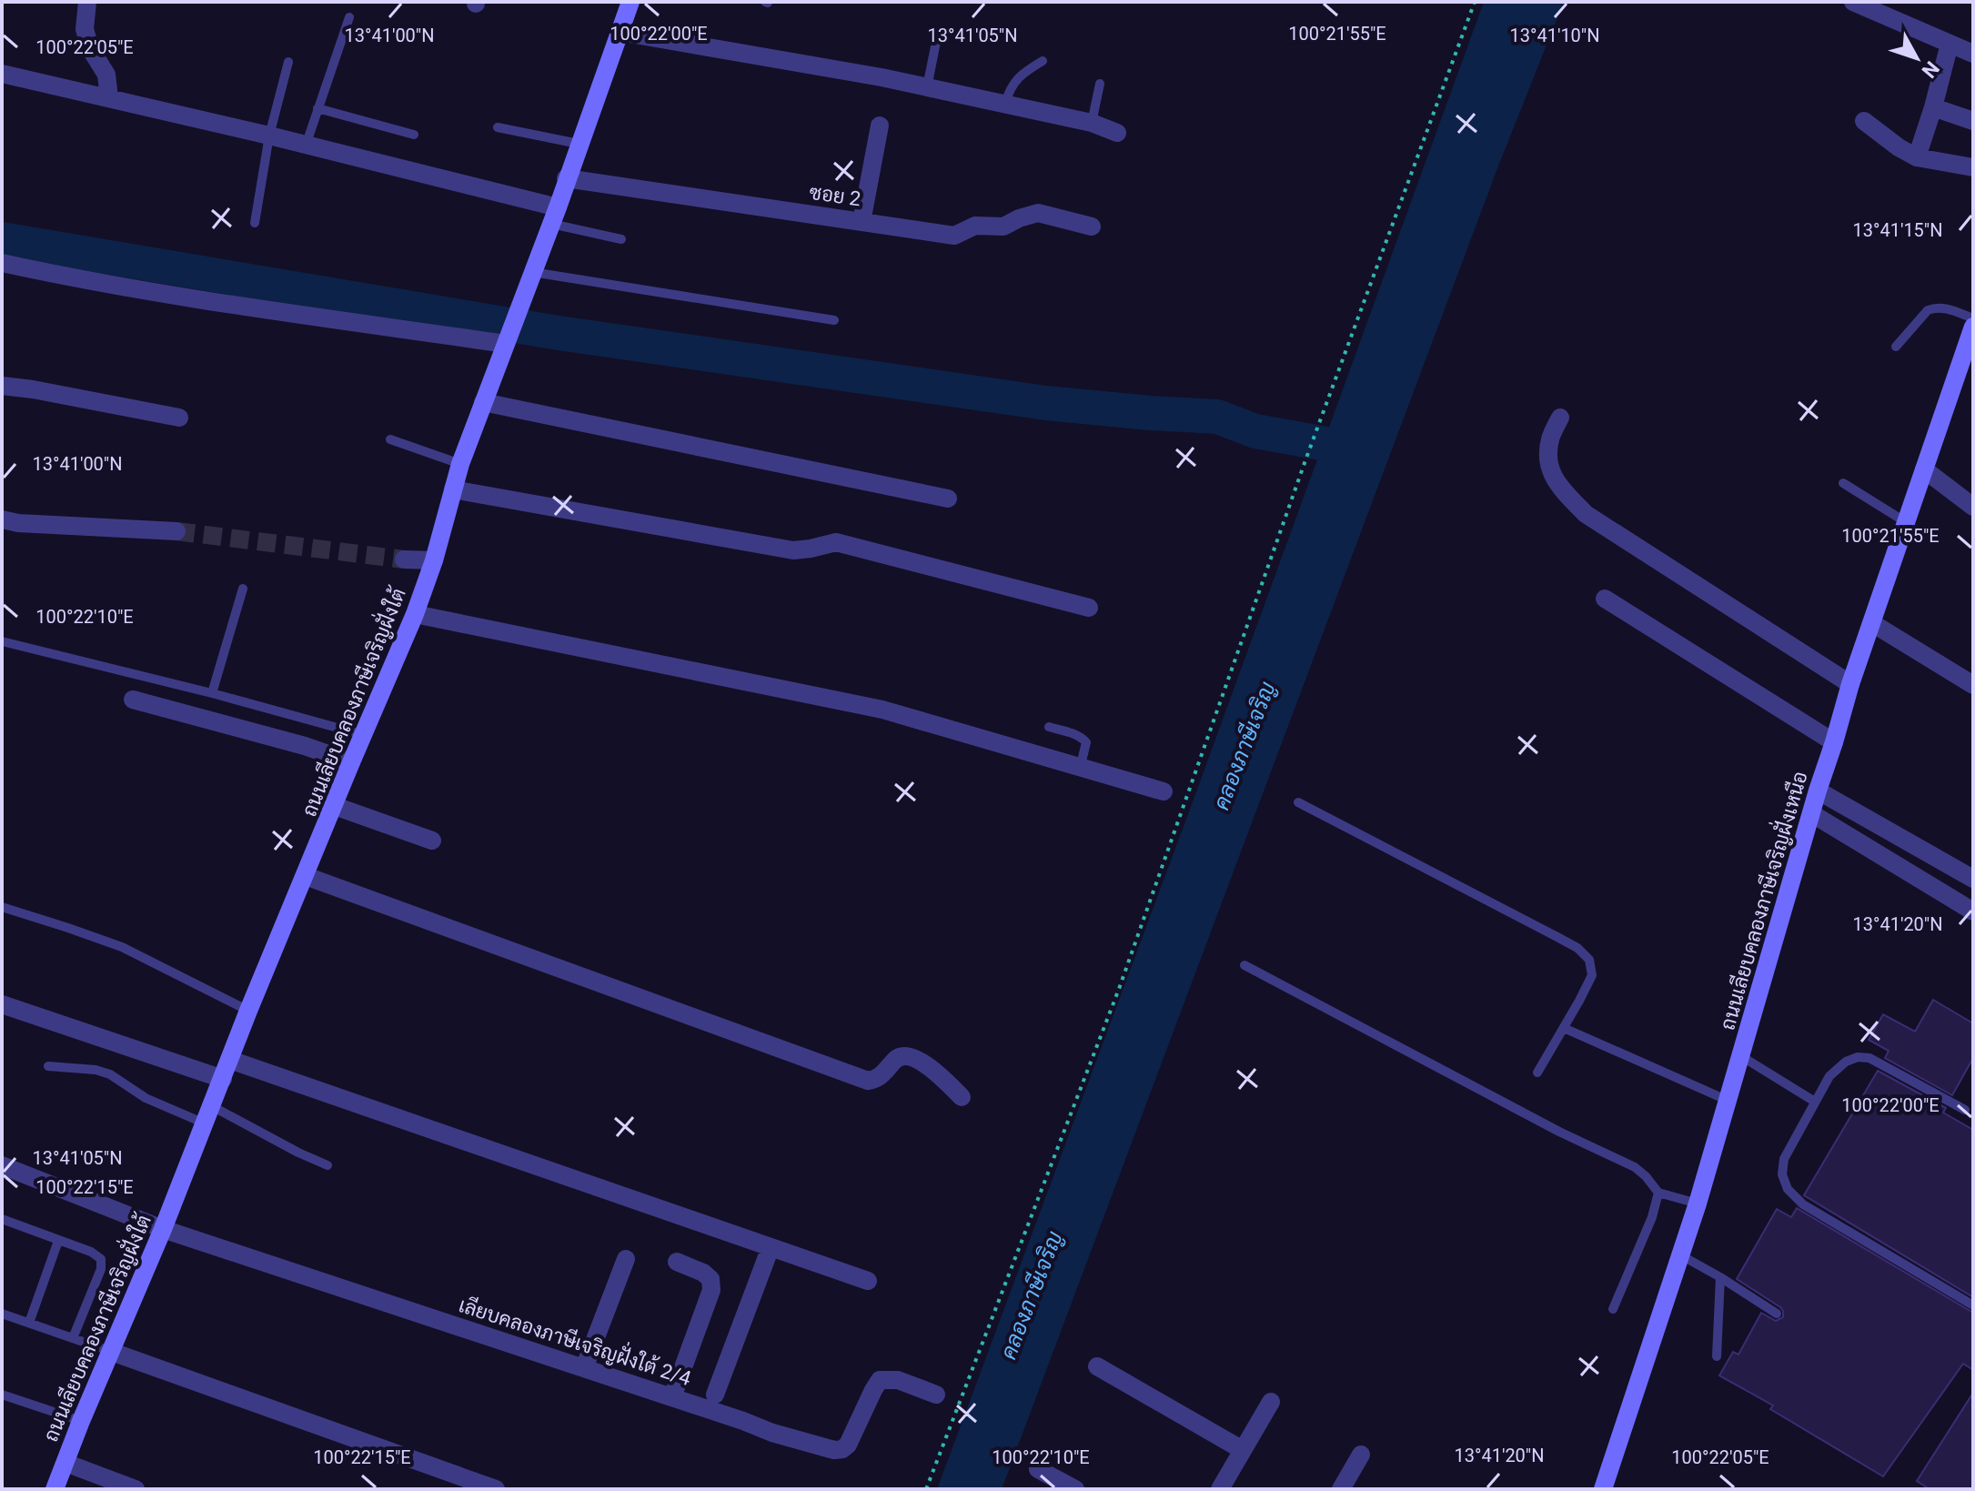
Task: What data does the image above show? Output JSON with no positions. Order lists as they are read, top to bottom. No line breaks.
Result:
{"streets":{"street":["ซอย 2","ถนนเลียบคลองภาษีเจริญฝั่งใต้","ถนนเลียบคลองภาษีเจริญฝั่งเหนือ","เลียบคลองภาษีเจริญฝั่งใต้ 2/4"]},"crossings":[["ซอย 2","ถนนเลียบคลองภาษีเจริญฝั่งใต้"],["ถนนเลียบคลองภาษีเจริญฝั่งใต้","เลียบคลองภาษีเจริญฝั่งใต้ 2/4"]],"water":["คลองภาษีเจริญ"],"north":"bottom right","coordinates":["100°22'00\"E","100°21'55\"E","13°41'00\"N","13°41'05\"N","13°41'10\"N","100°22'05\"E","13°41'15\"N","100°22'10\"E","13°41'20\"N","100°22'15\"E"]}
